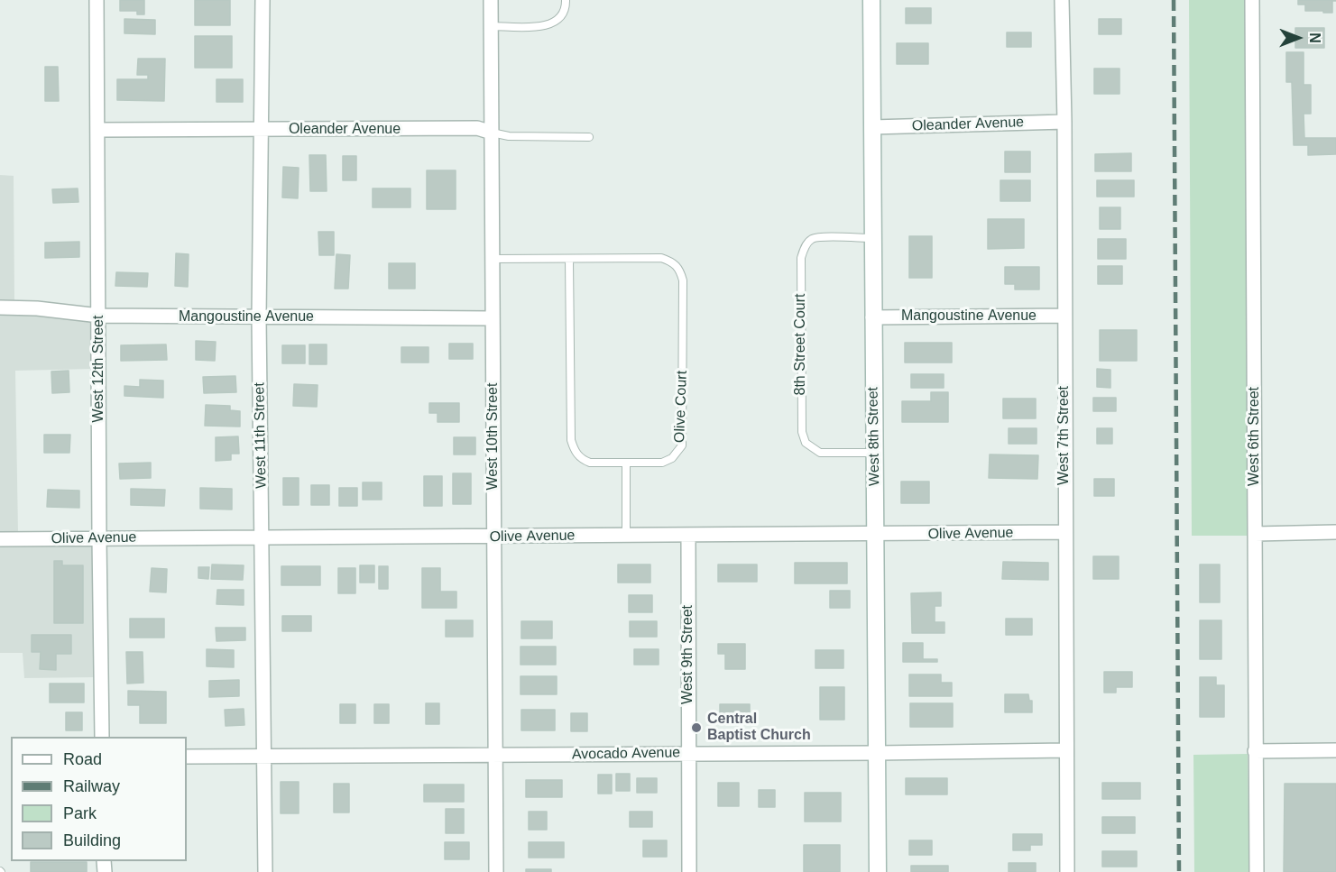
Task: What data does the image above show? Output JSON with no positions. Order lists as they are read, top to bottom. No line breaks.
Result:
{"streets":{"street":["Oleander Avenue","Mangoustine Avenue","West 12th Street","West 11th Street","West 7th Street","West 10th Street","West 8th Street","West 6th Street","Olive Avenue","West 9th Street","Avocado Avenue"],"lane":["8th Street Court","Olive Court"]},"crossings":[["Oleander Avenue","West 12th Street"],["Oleander Avenue","West 11th Street"],["Oleander Avenue","West 7th Street"],["Oleander Avenue","West 10th Street"],["Oleander Avenue","West 8th Street"],["Mangoustine Avenue","West 12th Street"],["Mangoustine Avenue","West 11th Street"],["Mangoustine Avenue","West 7th Street"],["Mangoustine Avenue","West 10th Street"],["Mangoustine Avenue","West 8th Street"],["8th Street Court","West 8th Street"],["West 12th Street","Olive Avenue"],["Olive Court","West 10th Street"],["West 11th Street","Olive Avenue"],["West 11th Street","Avocado Avenue"],["West 7th Street","Olive Avenue"],["West 7th Street","Avocado Avenue"],["West 10th Street","Olive Avenue"],["West 10th Street","Avocado Avenue"],["West 8th Street","Olive Avenue"],["West 8th Street","Avocado Avenue"],["Olive Avenue","West 9th Street"],["West 9th Street","Avocado Avenue"]],"places":["Central Baptist Church"],"legend":["Road","Railway","Park","Building"],"north":"right"}
